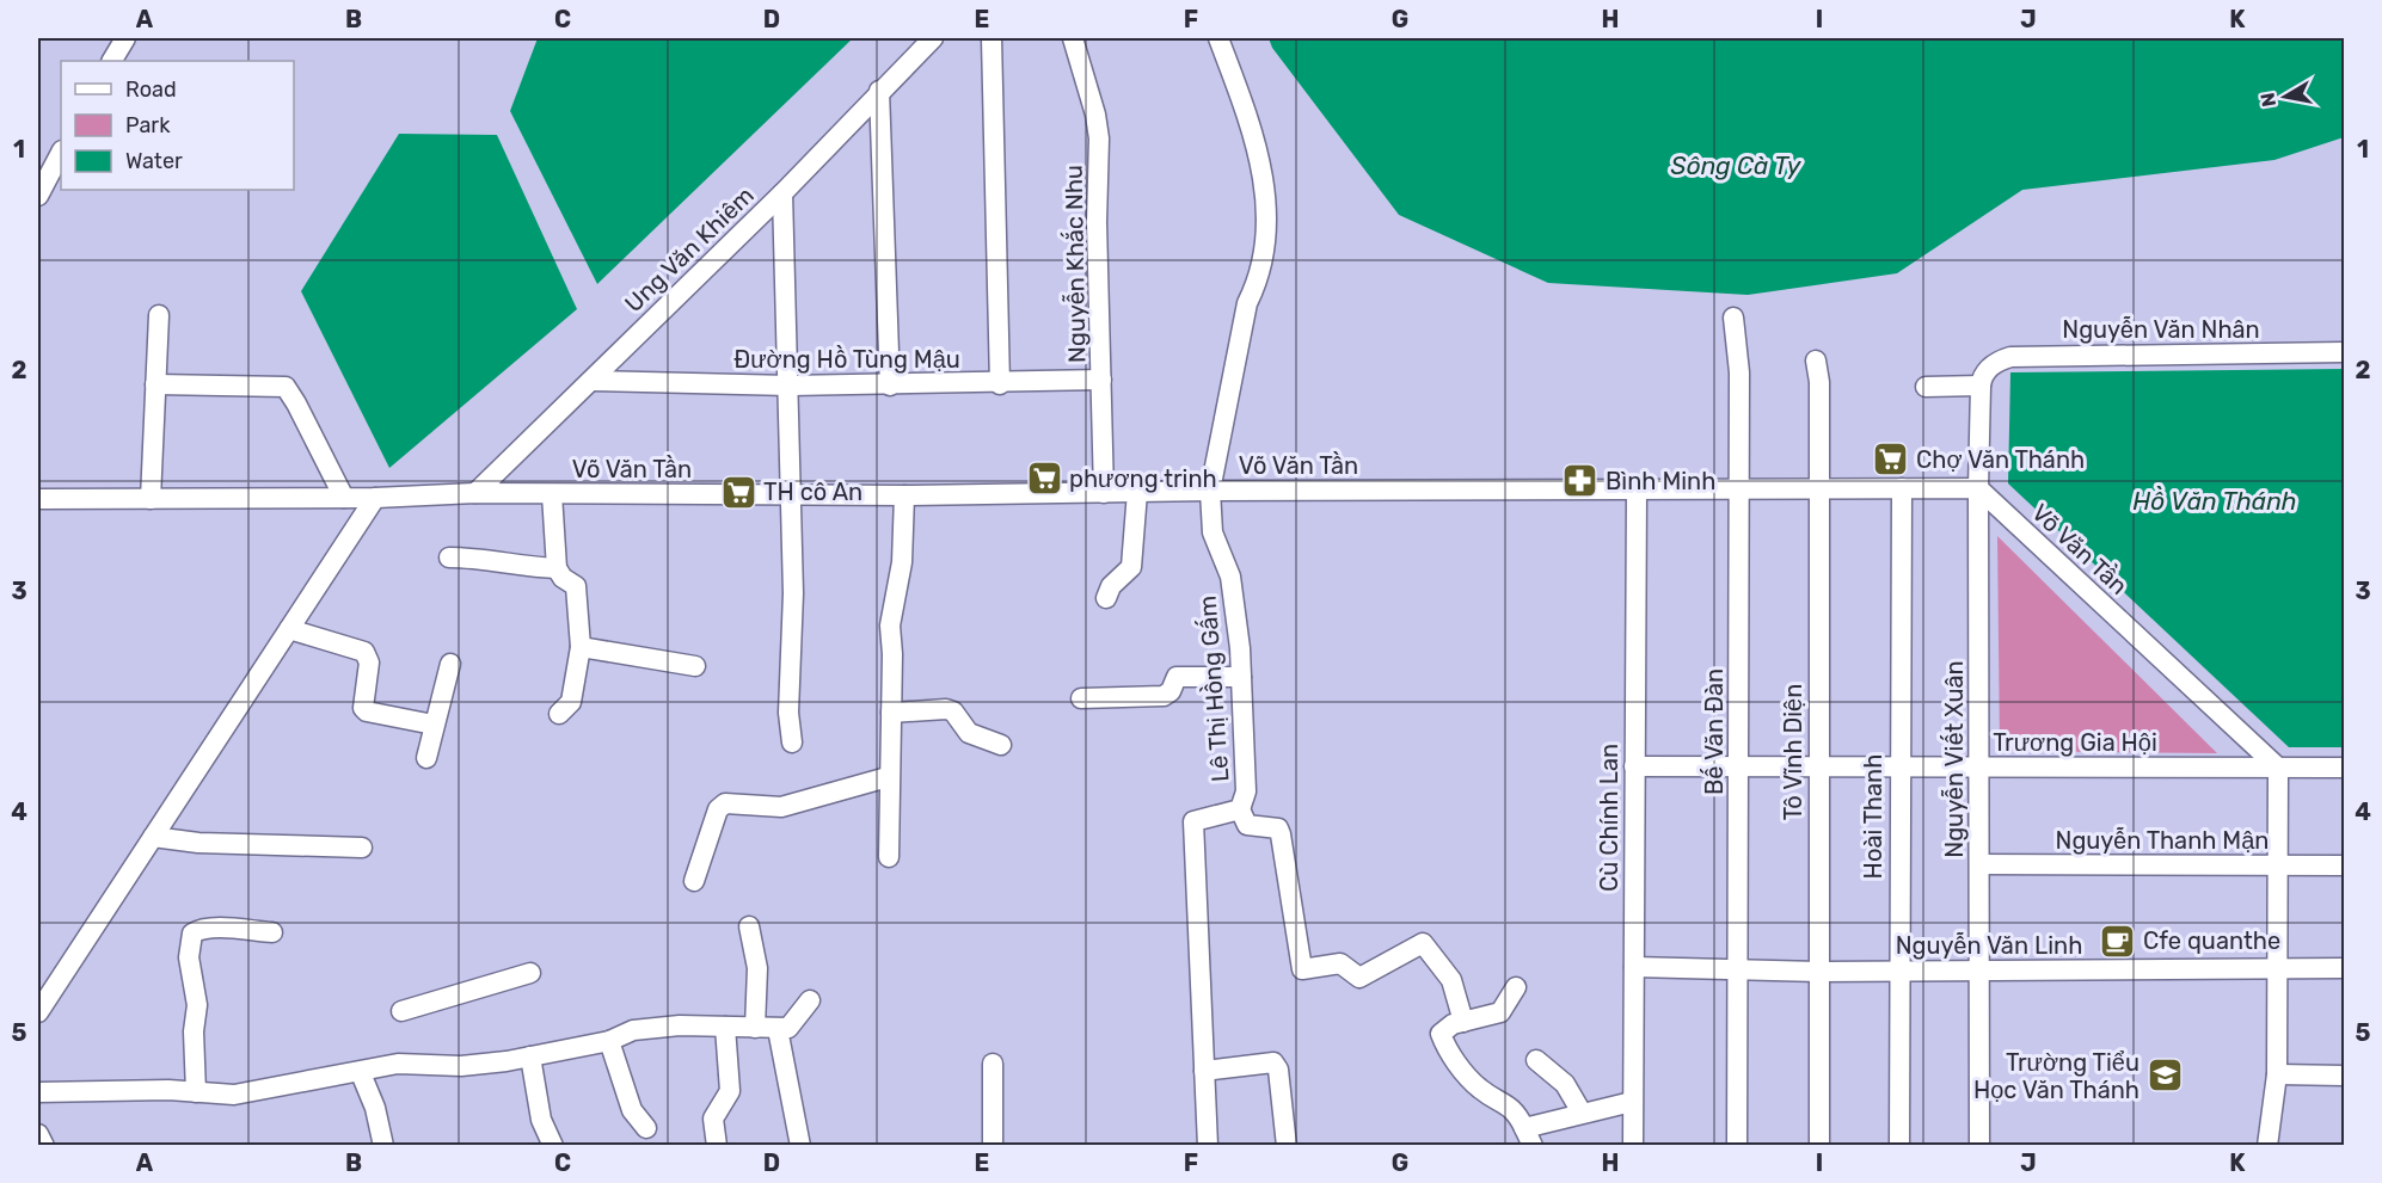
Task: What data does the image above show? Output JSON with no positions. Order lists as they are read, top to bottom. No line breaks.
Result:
{"streets":{"street":["Ung Văn Khiêm","Nguyễn Khắc Nhu","Nguyễn Văn Nhân","Đường Hồ Tùng Mậu","Võ Văn Tần","Lê Thị Hồng Gấm","Bế Văn Đàn","Trương Gia Hội","Tô Vĩnh Diện","Nguyễn Viết Xuân","Hoài Thanh","Cù Chính Lan","Nguyễn Thanh Mận","Nguyễn Văn Linh"]},"crossings":[["Ung Văn Khiêm","Đường Hồ Tùng Mậu"],["Ung Văn Khiêm","Võ Văn Tần"],["Nguyễn Khắc Nhu","Đường Hồ Tùng Mậu"],["Nguyễn Khắc Nhu","Võ Văn Tần"],["Nguyễn Văn Nhân","Nguyễn Viết Xuân"],["Võ Văn Tần","Lê Thị Hồng Gấm"],["Võ Văn Tần","Bế Văn Đàn"],["Võ Văn Tần","Trương Gia Hội"],["Võ Văn Tần","Tô Vĩnh Diện"],["Võ Văn Tần","Nguyễn Viết Xuân"],["Võ Văn Tần","Hoài Thanh"],["Võ Văn Tần","Cù Chính Lan"],["Bế Văn Đàn","Trương Gia Hội"],["Bế Văn Đàn","Nguyễn Văn Linh"],["Trương Gia Hội","Tô Vĩnh Diện"],["Trương Gia Hội","Nguyễn Viết Xuân"],["Trương Gia Hội","Hoài Thanh"],["Trương Gia Hội","Cù Chính Lan"],["Tô Vĩnh Diện","Nguyễn Văn Linh"],["Nguyễn Viết Xuân","Nguyễn Thanh Mận"],["Nguyễn Viết Xuân","Nguyễn Văn Linh"],["Hoài Thanh","Nguyễn Văn Linh"],["Cù Chính Lan","Nguyễn Văn Linh"]],"water":["Sông Cà Ty","Hồ Văn Thánh"],"places":{"supermarket":["Chợ Văn Thánh","phương trinh","TH cô An"],"pharmacy":["Bình Minh"],"cafe":["Cfe quanthe"],"school or university":["Trường Tiểu Học Văn Thánh"]},"legend":["Road","Park","Water"],"north":"left","grid":{"columns":["A","B","C","D","E","F","G","H","I","J","K"],"rows":["1","2","3","4","5"]}}
